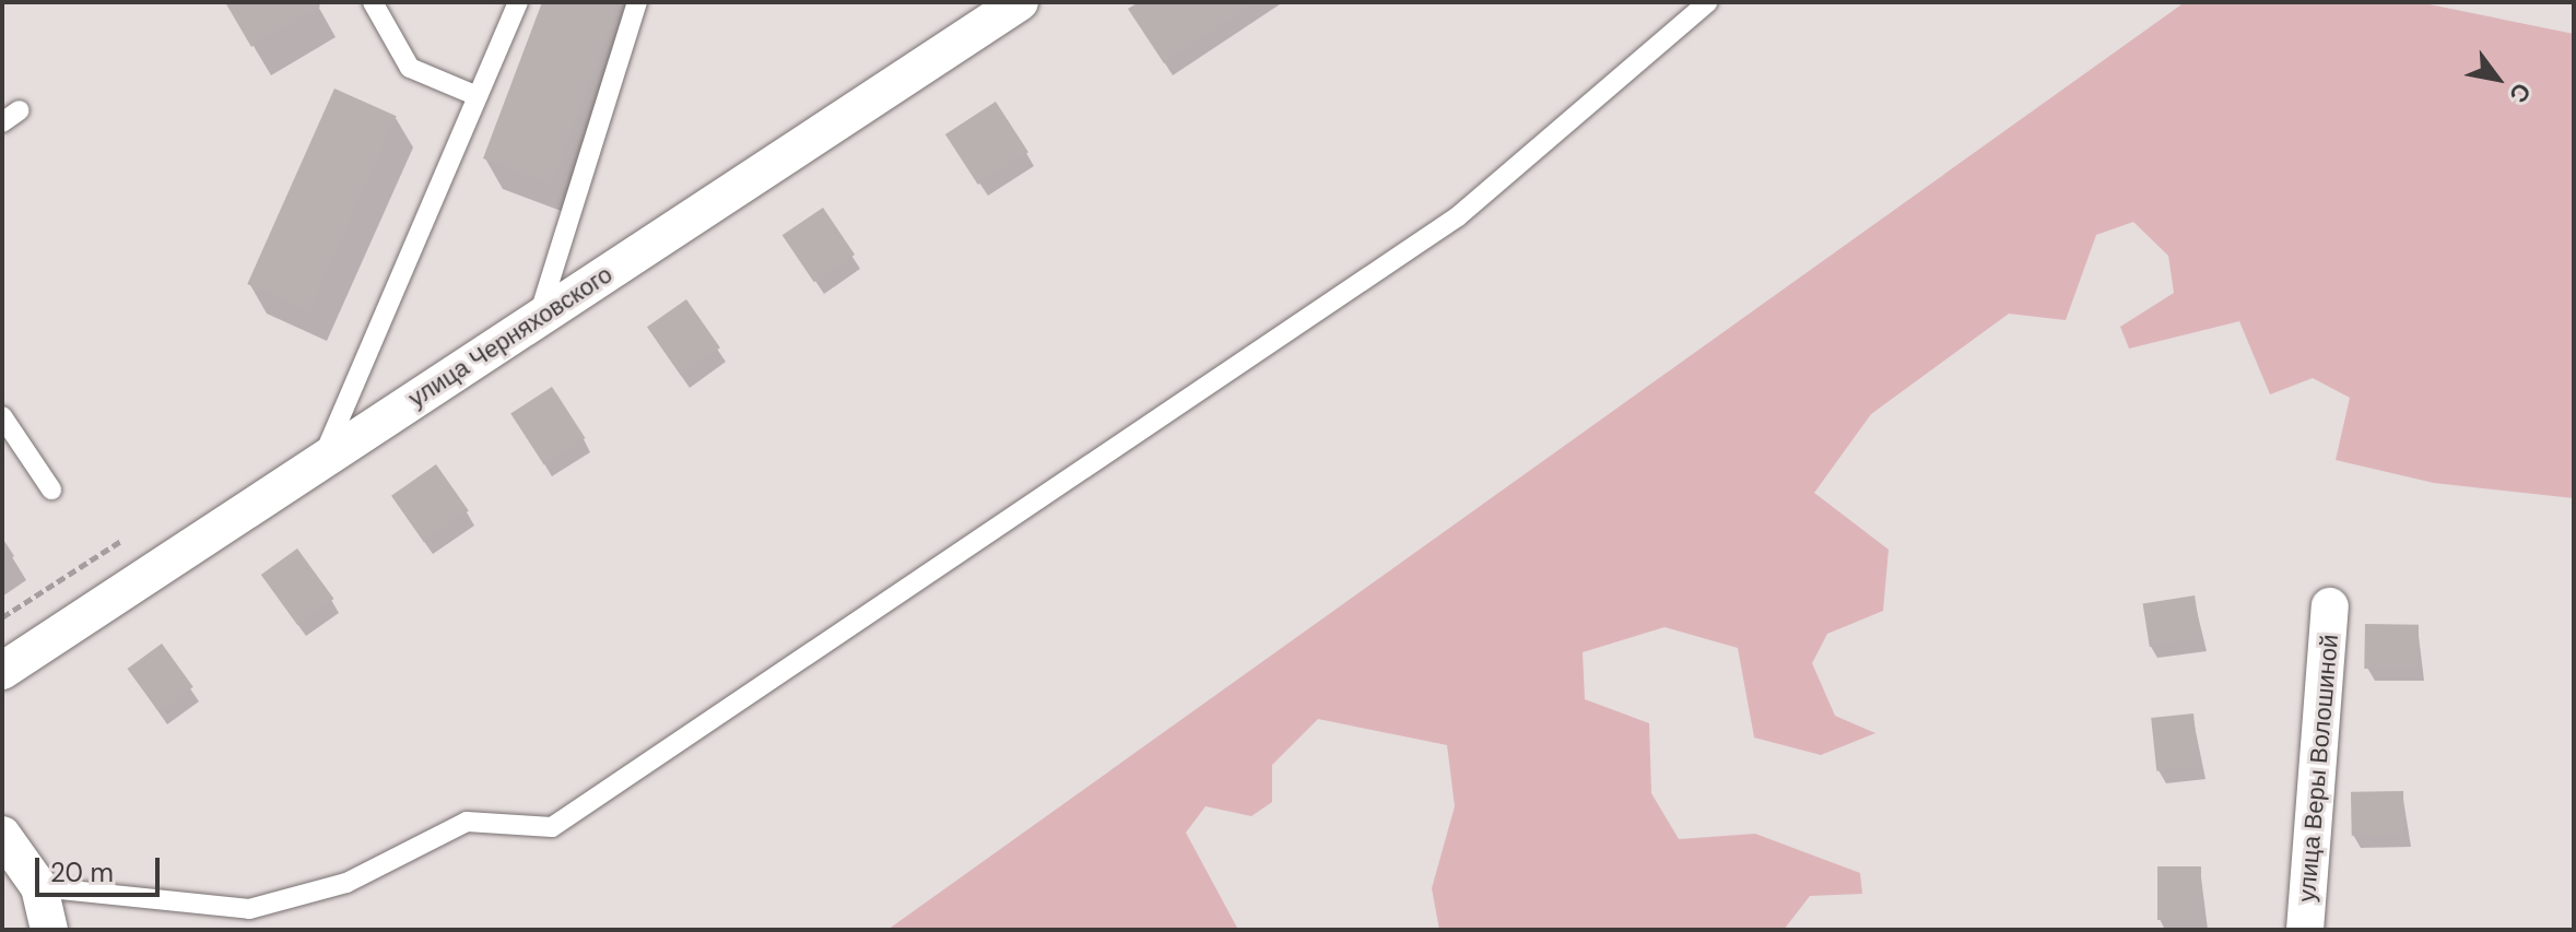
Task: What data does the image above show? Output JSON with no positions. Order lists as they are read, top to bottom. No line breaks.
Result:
{"streets":{"street":["улица Черняховского","улица Веры Волошиной"]},"scale_bar":"20 m","north":"bottom right"}
